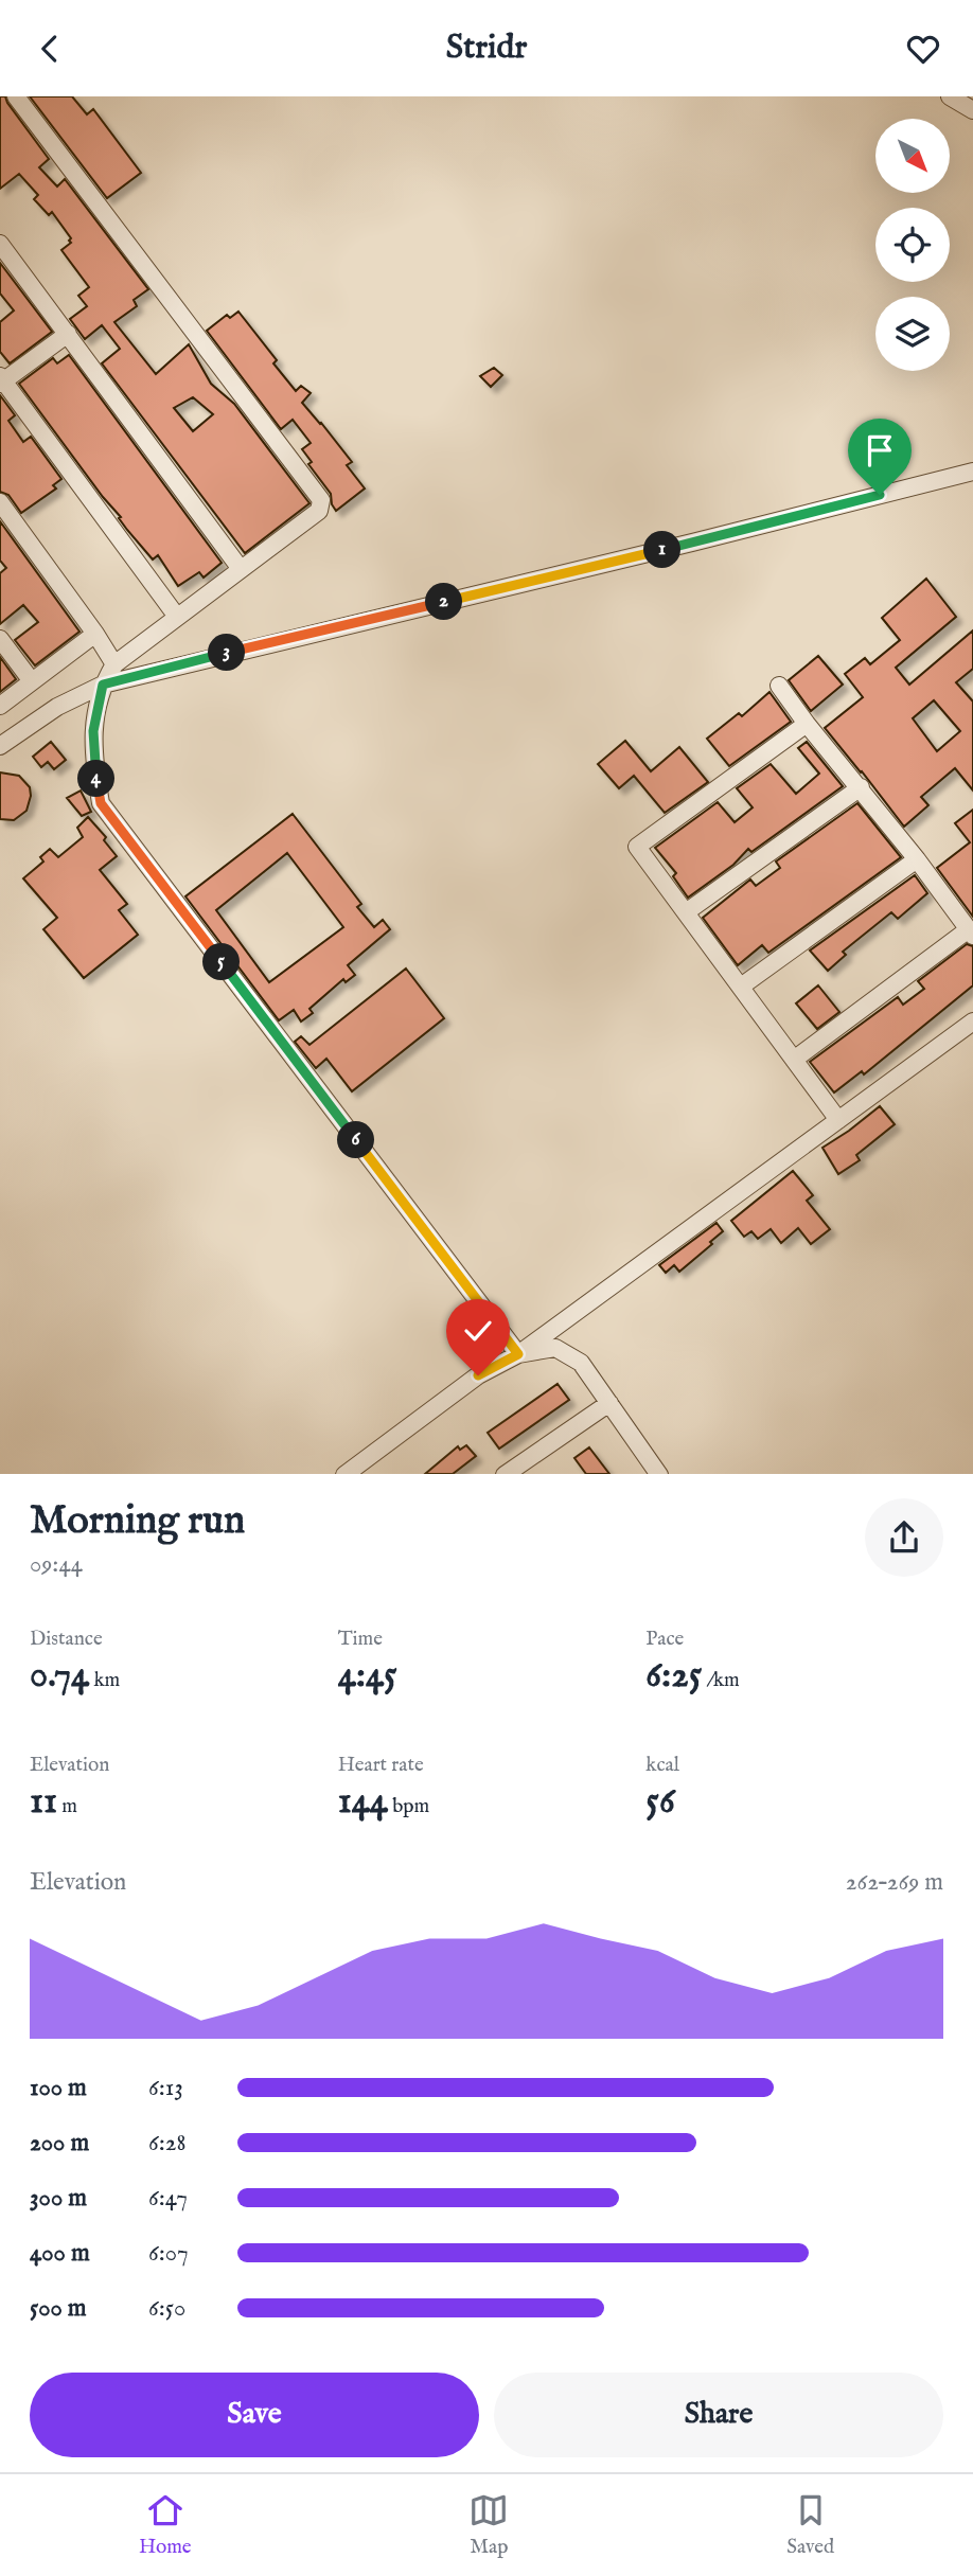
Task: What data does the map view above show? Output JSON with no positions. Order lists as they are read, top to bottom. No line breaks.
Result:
{"north":"bottom right","page":{"header":"Stridr","pins":["1","2","3","4","5","6"],"heading":["Morning run","09:44"],"stats":[["Distance","0.74 km"],["Time","4:45"],["Pace","6:25 /km"],["Elevation","11 m"],["Heart rate","144 bpm"],["kcal","56"]],"chart":["Elevation","262–269 m"],"list":[{"name":"100 m","note":"6:13"},{"name":"200 m","note":"6:28"},{"name":"300 m","note":"6:47"},{"name":"400 m","note":"6:07"},{"name":"500 m","note":"6:50"}],"buttons":["Save","Share"],"tabs":["Home","Map","Saved"]}}
